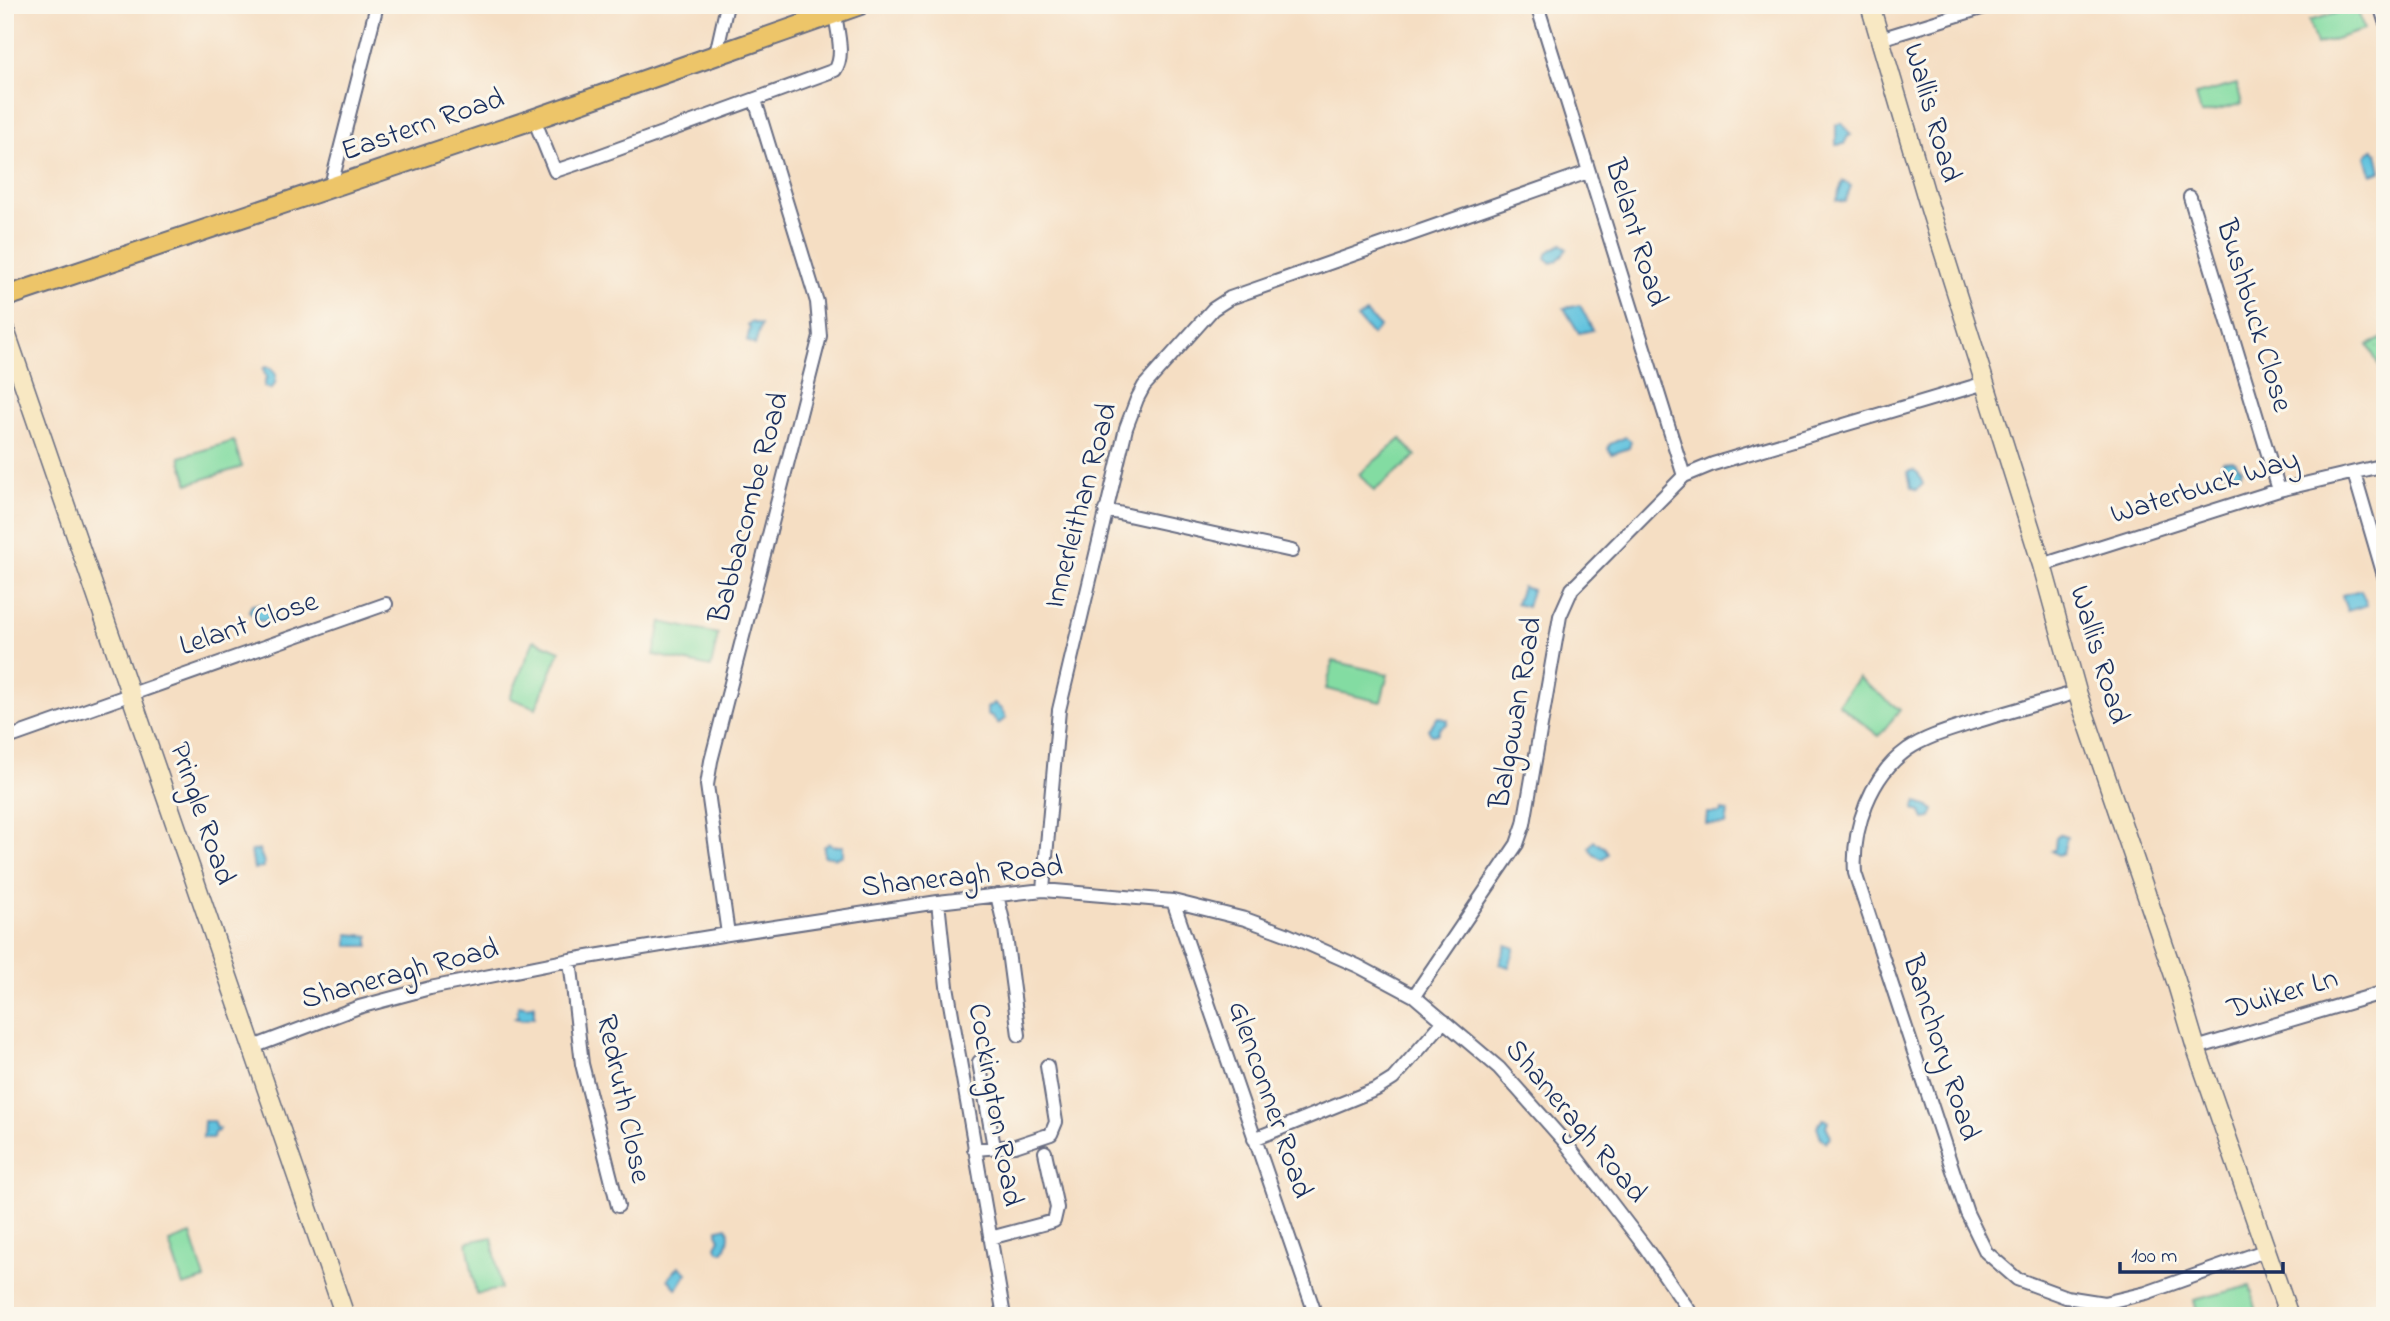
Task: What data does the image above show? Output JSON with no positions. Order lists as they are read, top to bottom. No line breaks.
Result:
{"streets":{"main road":["Eastern Road"],"street":["Wallis Road","Belant Road","Bushbuck Close","Waterbuck Way","Innerleithan Road","Babbacombe Road","Lelant Close","Balgowan Road","Pringle Road","Shaneragh Road","Duiker Ln","Banchory Road","Redruth Close","Glenconner Road","Cockington Road"]},"crossings":[["Wallis Road","Waterbuck Way"],["Wallis Road","Balgowan Road"],["Wallis Road","Duiker Ln"],["Wallis Road","Banchory Road"],["Belant Road","Innerleithan Road"],["Belant Road","Balgowan Road"],["Bushbuck Close","Waterbuck Way"],["Innerleithan Road","Shaneragh Road"],["Babbacombe Road","Shaneragh Road"],["Lelant Close","Pringle Road"],["Balgowan Road","Shaneragh Road"],["Pringle Road","Shaneragh Road"],["Shaneragh Road","Redruth Close"],["Shaneragh Road","Glenconner Road"],["Shaneragh Road","Cockington Road"]],"scale_bar":"100 m"}
